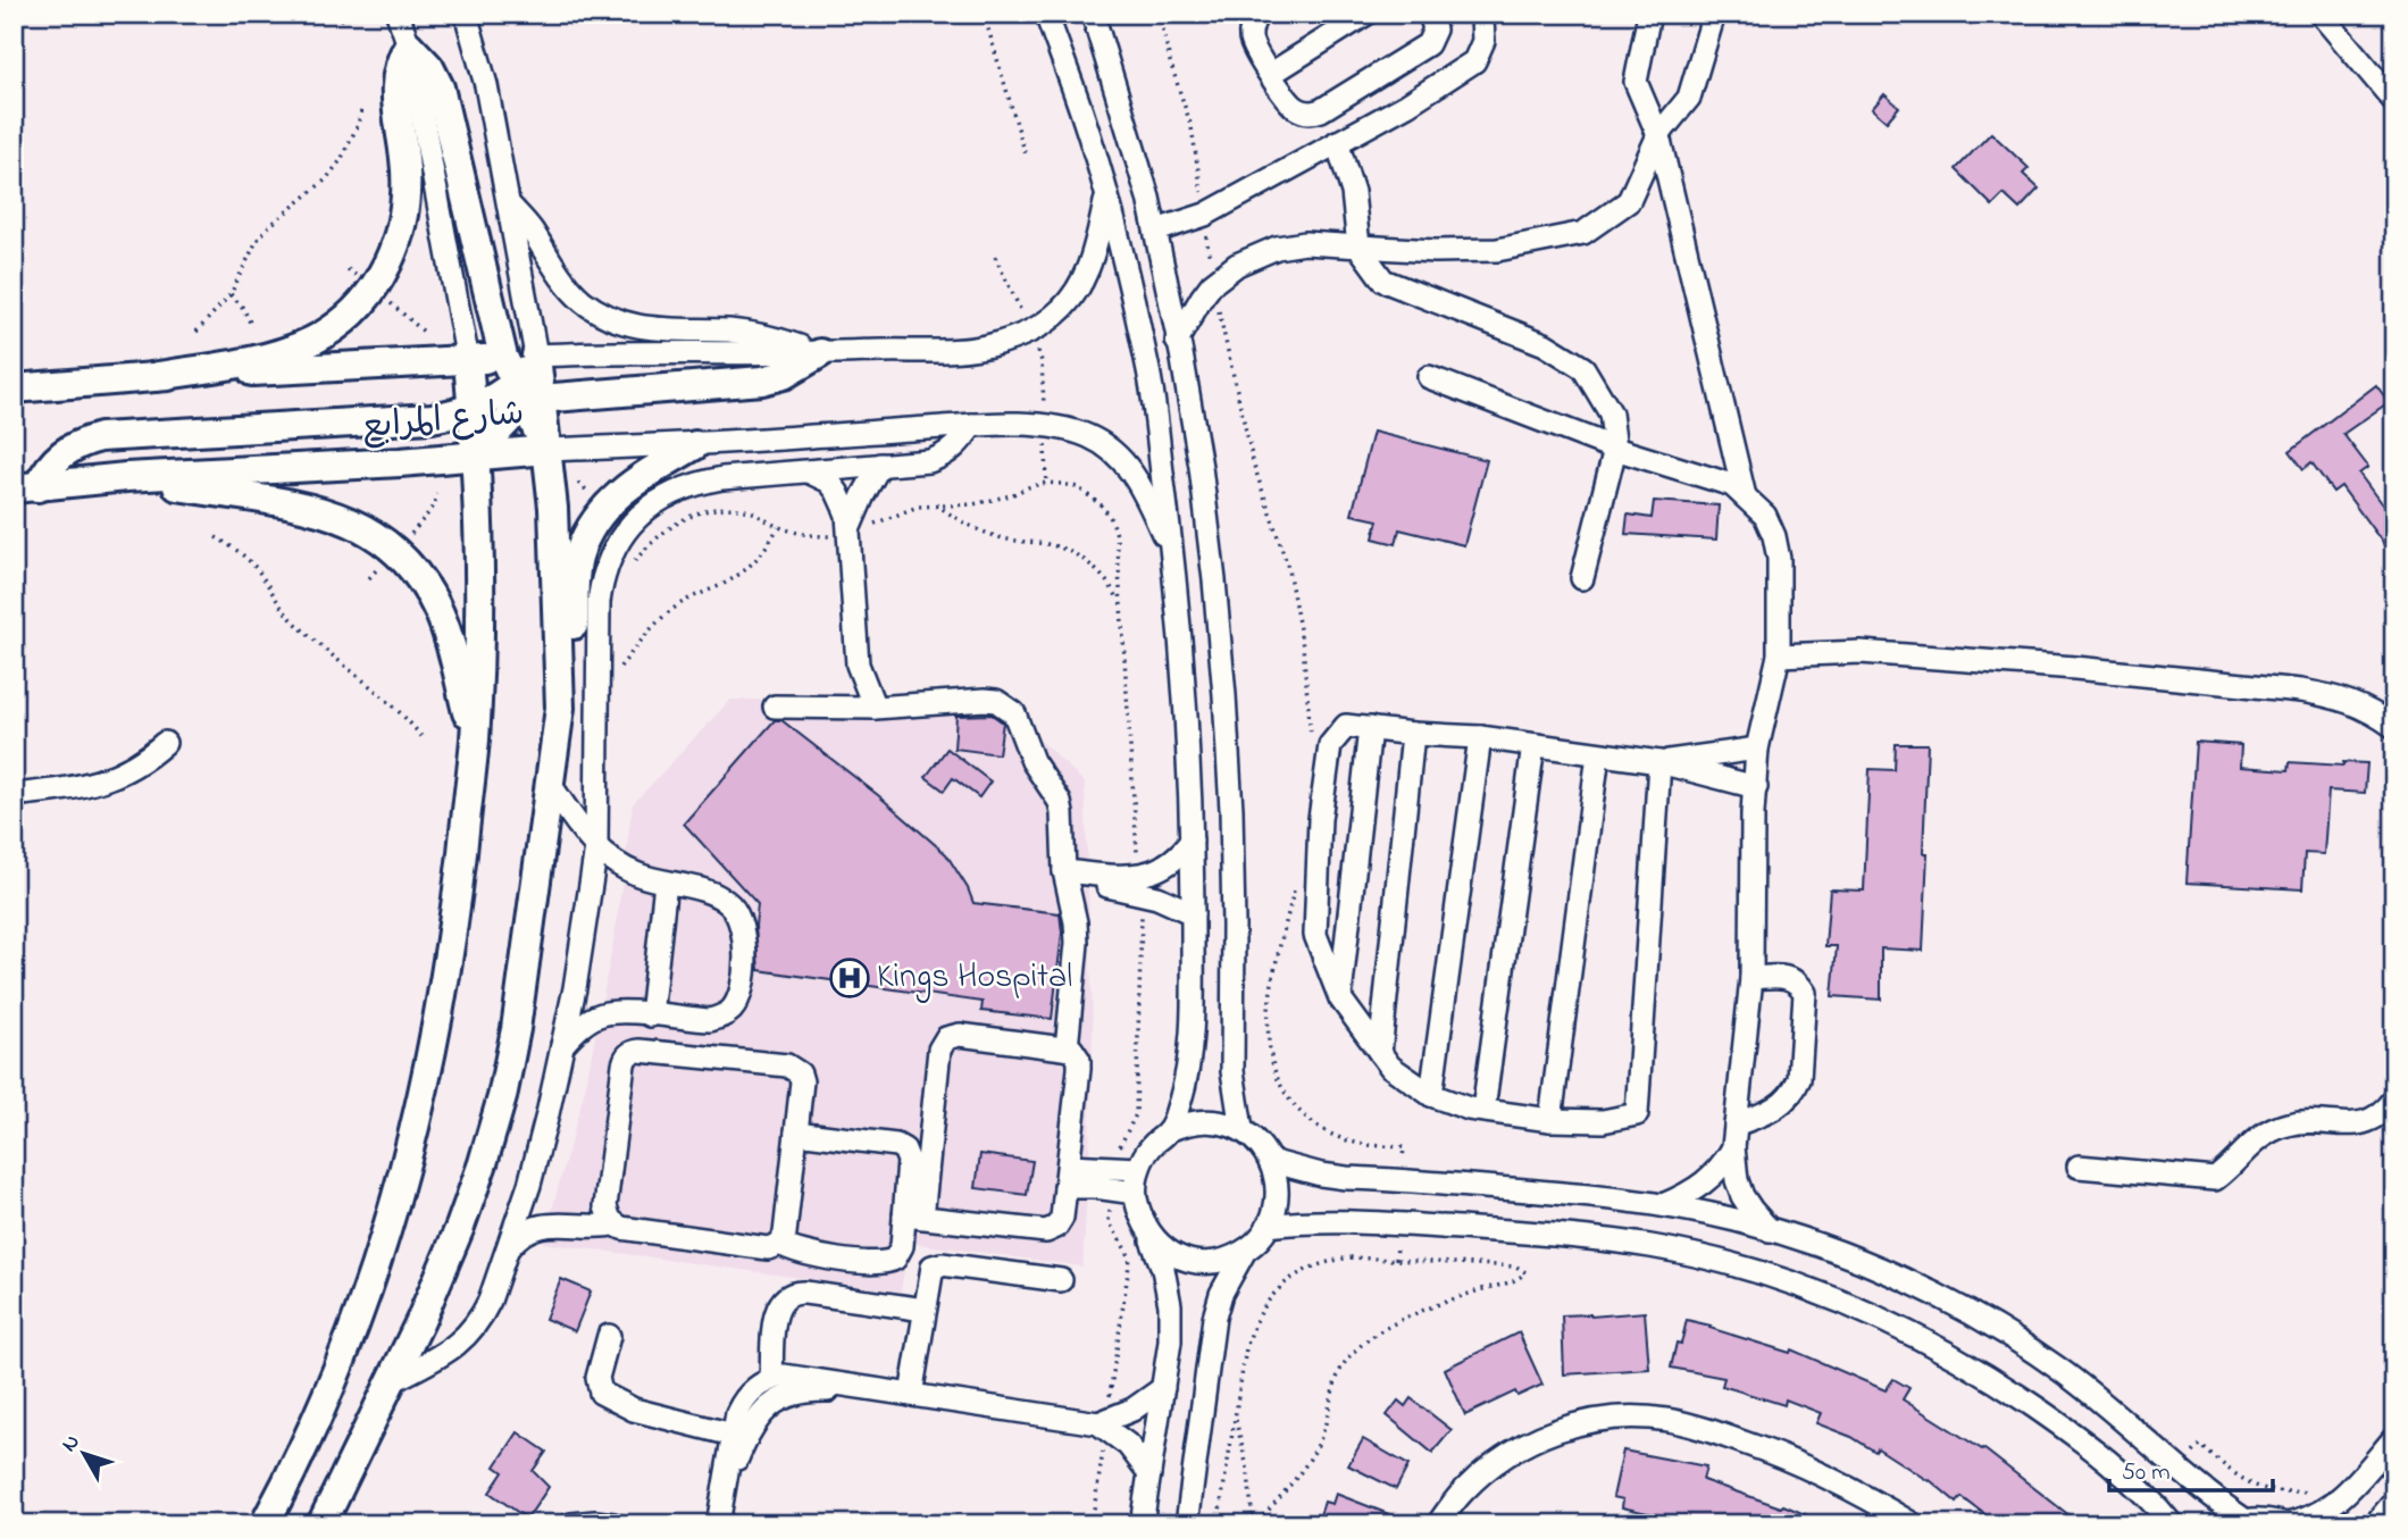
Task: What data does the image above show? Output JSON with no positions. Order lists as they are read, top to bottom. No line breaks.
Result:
{"streets":{"main road":["شارع المرابع"]},"places":{"hospital":["Kings Hospital"]},"scale_bar":"50 m","north":"top left"}
